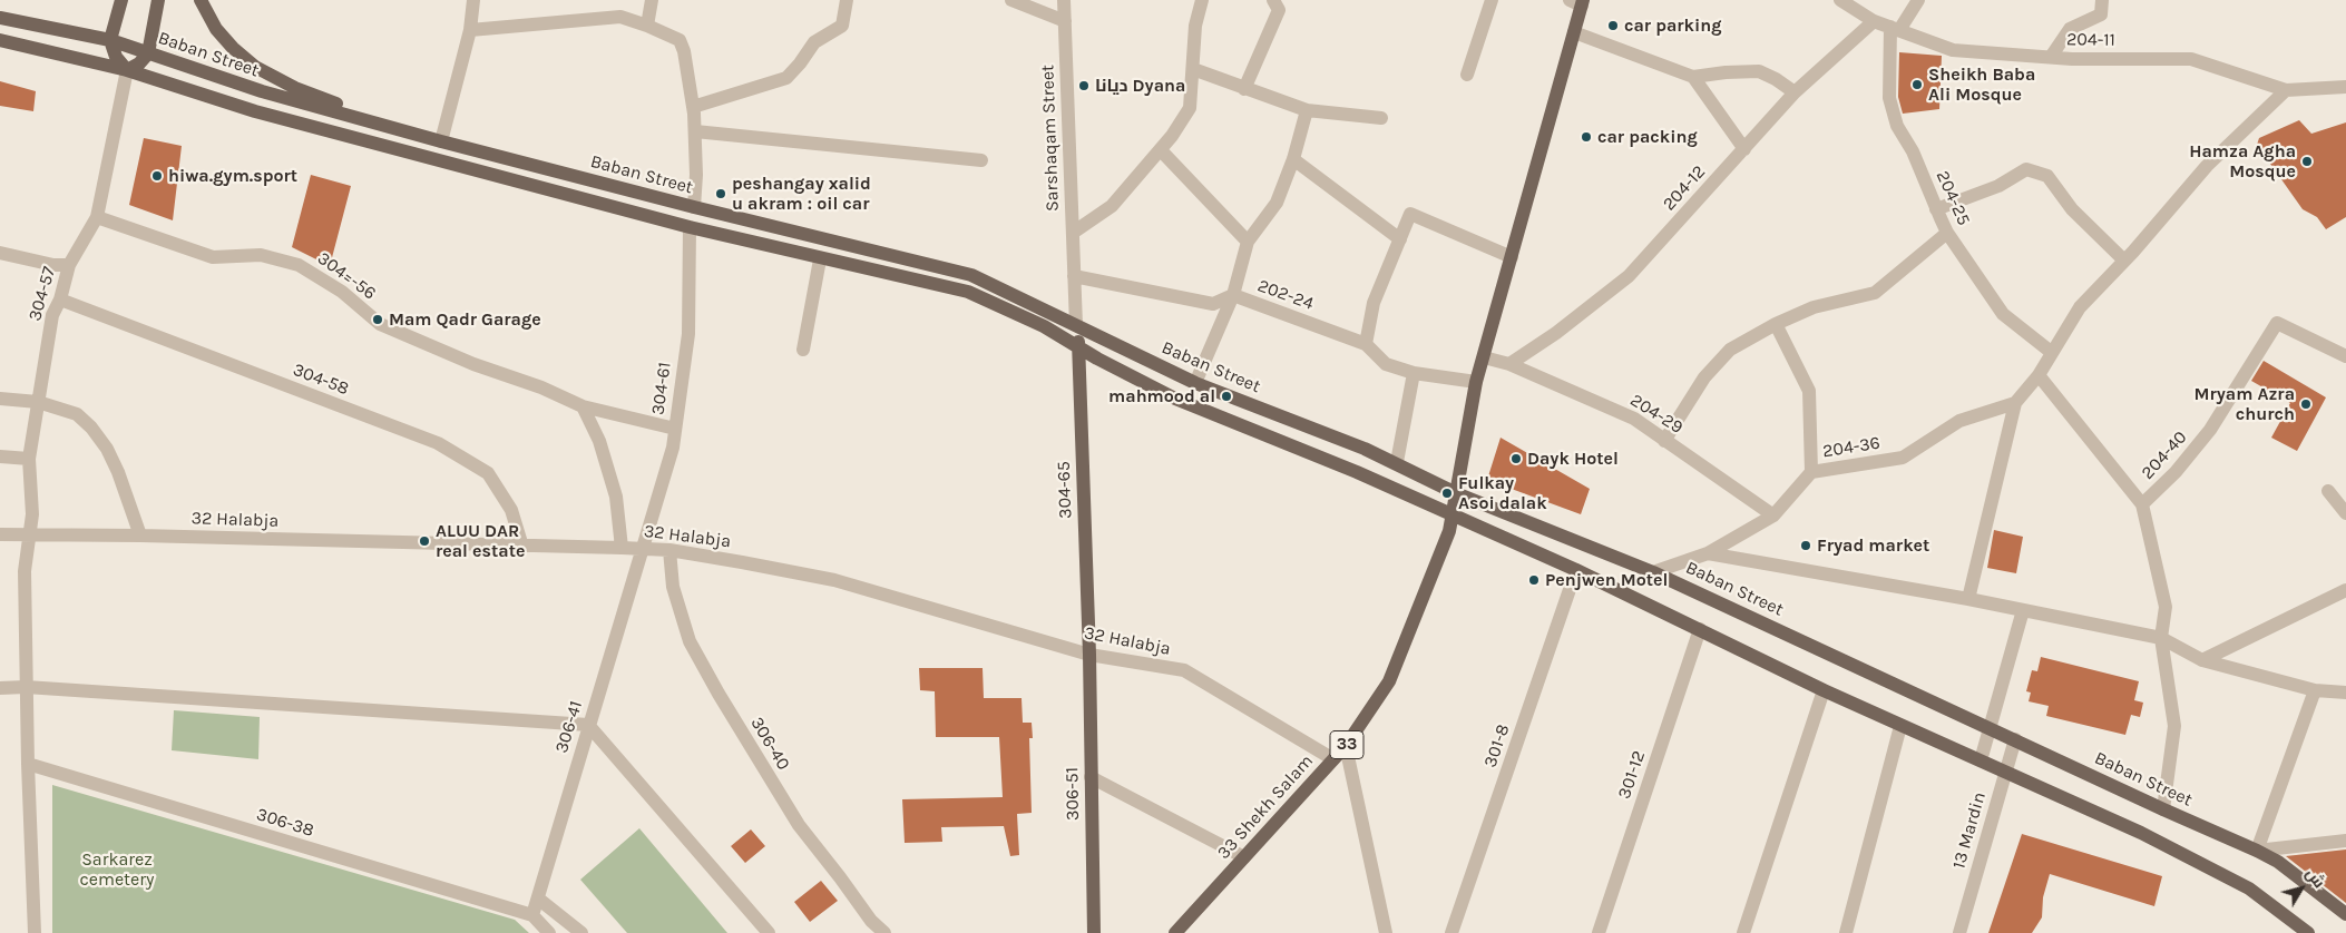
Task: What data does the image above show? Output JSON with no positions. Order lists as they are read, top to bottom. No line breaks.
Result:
{"streets":{"main road":["Baban Street","304-65","33","306-51","33 Shekh Salam"],"street":["204-11","Sarshaqam Street","204-12","204-25","304=-56","304-57","202-24","304-58","304-61","204-29","204-36","204-40","32 Halabja","306-41","306-40","301-8","301-12","306-38","13 Mardin"]},"crossings":[["204-11","204-12"],["204-11","204-25"],["Baban Street","Sarshaqam Street"],["Baban Street","204-36"],["Baban Street","304-65"],["Baban Street","33 Shekh Salam"],["Baban Street","13 Mardin"],["Sarshaqam Street","202-24"],["Sarshaqam Street","304-65"],["204-12","204-29"],["304=-56","304-57"],["304=-56","304-61"],["304-57","304-58"],["304-57","32 Halabja"],["304-57","306-38"],["202-24","33 Shekh Salam"],["304-58","32 Halabja"],["304-61","32 Halabja"],["304-61","306-41"],["204-29","204-36"],["204-29","33 Shekh Salam"],["304-65","32 Halabja"],["304-65","306-51"],["32 Halabja","306-41"],["32 Halabja","306-40"],["32 Halabja","306-51"],["32 Halabja","33 Shekh Salam"],["306-41","306-38"]],"parks":["Sarkarez cemetery"],"places":["car parking","Sheikh Baba Ali Mosque","دیانا Dyana","car packing","Hamza Agha Mosque","hiwa.gym.sport","peshangay xalid u akram : oil car","Mam Qadr Garage","mahmood al","Mryam Azra church","Dayk Hotel","Fulkay Asoi dalak","ALUU DAR real estate","Fryad market","Penjwen Motel"],"north":"top right"}
